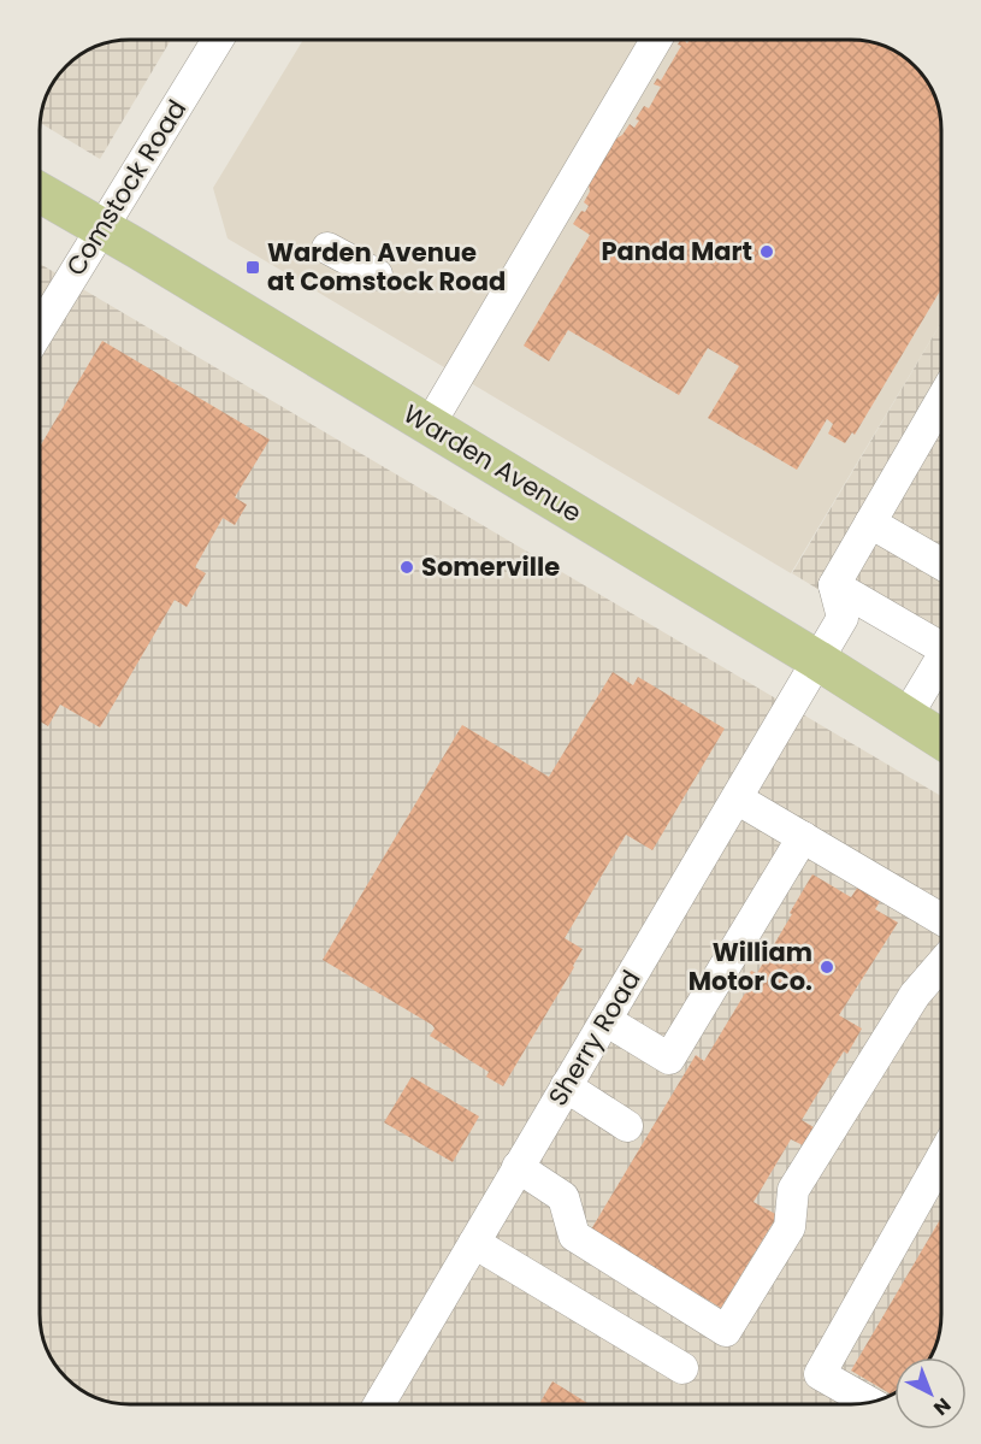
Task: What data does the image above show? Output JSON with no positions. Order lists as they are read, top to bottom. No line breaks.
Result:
{"streets":{"main road":["Warden Avenue"],"street":["Comstock Road","Sherry Road"]},"crossings":[["Comstock Road","Warden Avenue"],["Warden Avenue","Sherry Road"]],"places":{"other":["Panda Mart","Somerville","William Motor Co."],"transit":["Warden Avenue at Comstock Road"]},"north":"bottom right"}
